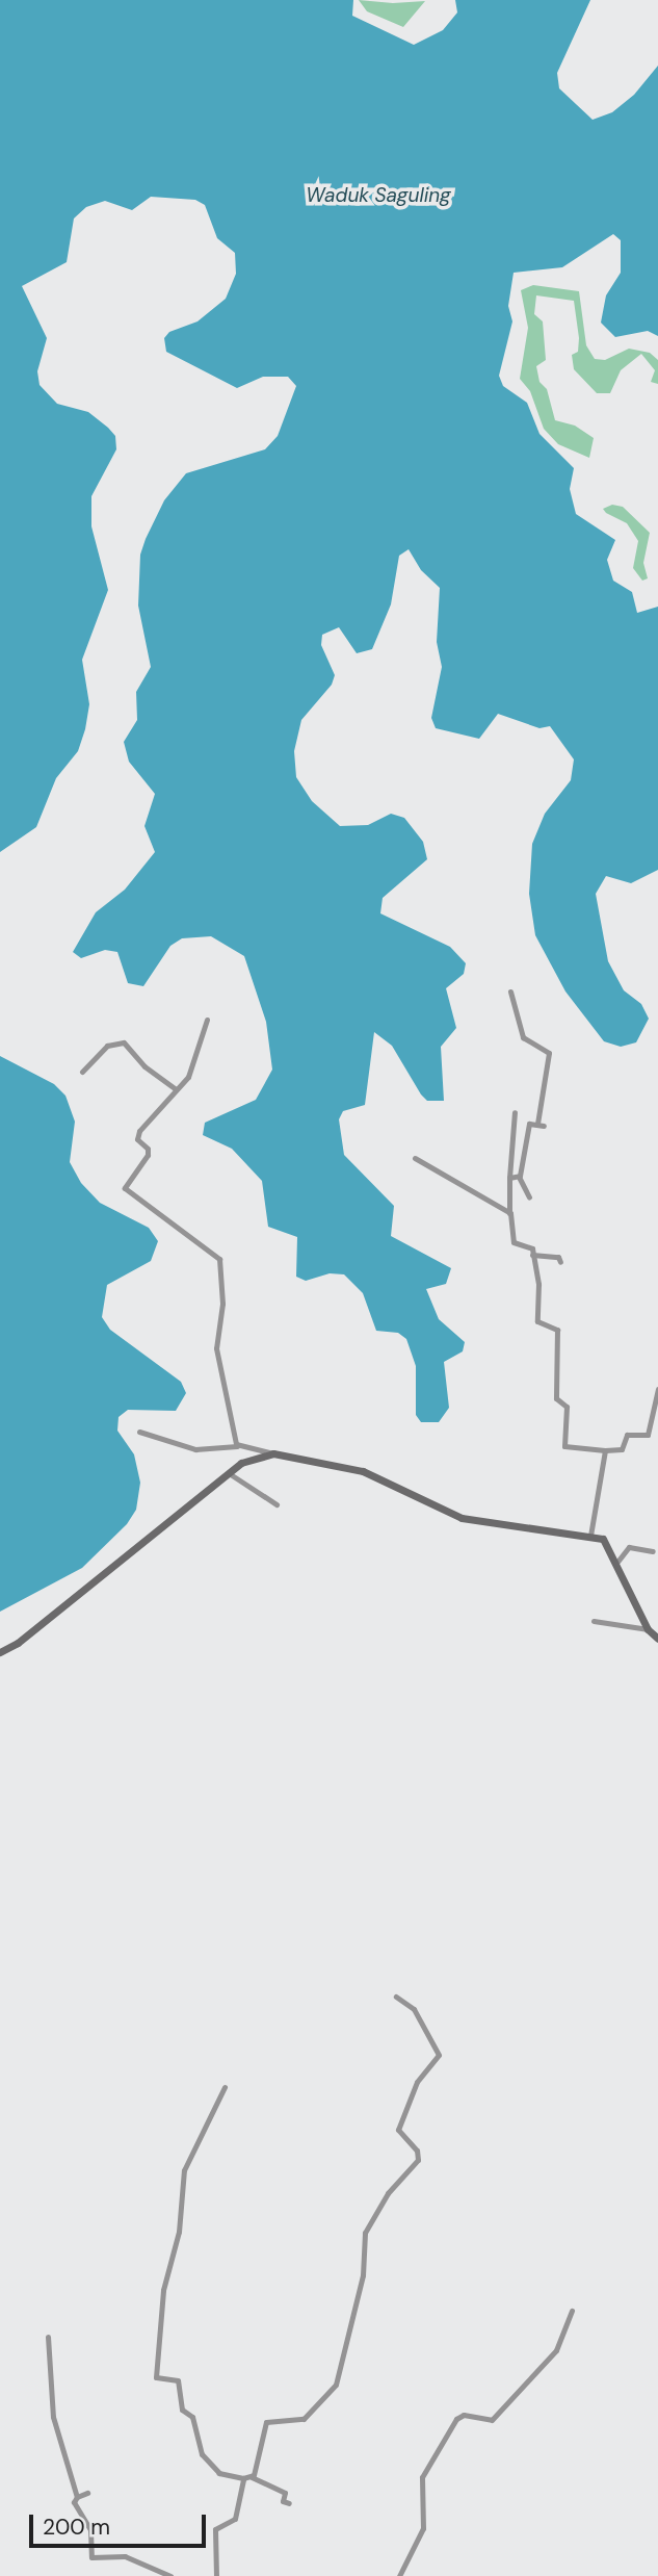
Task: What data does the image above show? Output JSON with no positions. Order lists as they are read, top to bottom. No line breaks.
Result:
{"water":["Waduk Saguling"],"scale_bar":"200 m"}
